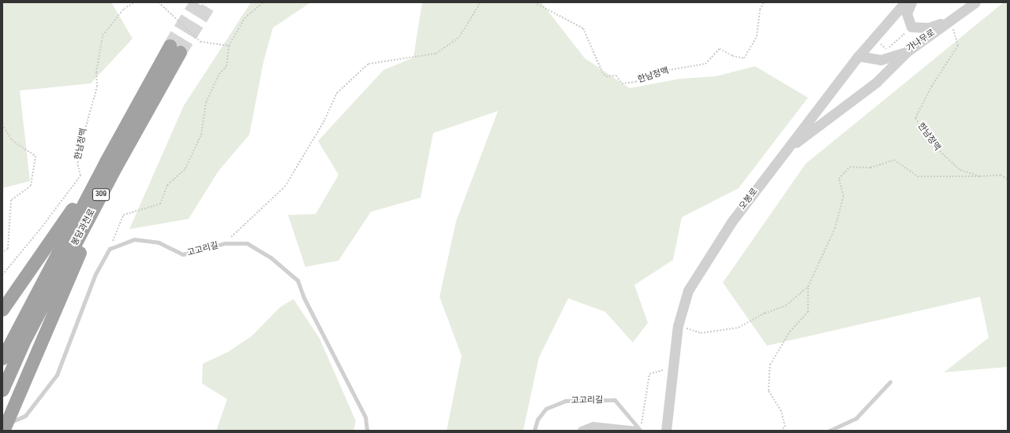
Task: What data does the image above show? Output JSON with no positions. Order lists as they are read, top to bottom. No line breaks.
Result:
{"streets":{"highway":["309","봉담과천로"],"street":["가나무로","오봉로"],"lane":["고고리길"],"path":["한남정맥"]},"crossings":[["가나무로","한남정맥"],["가나무로","오봉로"]]}
